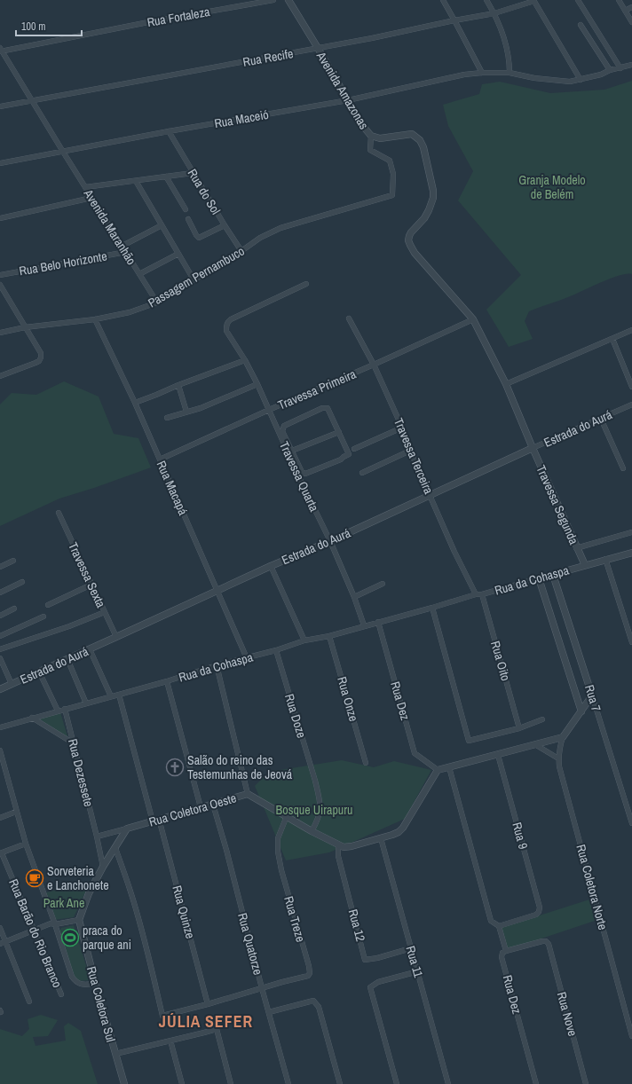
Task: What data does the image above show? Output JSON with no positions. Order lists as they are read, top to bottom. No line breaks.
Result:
{"streets":{"street":["Rua Fortaleza","Rua Recife","Avenida Amazonas","Rua Maceió","Rua do Sol","Avenida Maranhão","Rua Belo Horizonte","Passagem Pernambuco","Travessa Primeira","Estrada do Aurá","Travessa Terceira","Travessa Quarta","Rua Macapá","Travessa Segunda","Travessa Sexta","Rua da Cohaspa","Rua Oito","Rua 7","Rua Onze","Rua Dez","Rua Doze","Rua Dezessete","Rua Coletora Oeste","Rua 9","Rua Coletora Norte","Rua Quinze","Rua Treze","Rua 12","Rua Barão do Rio Branco","Rua Quatorze","Rua 11","Rua Coletora Sul","Rua Nove"]},"crossings":[["Rua Fortaleza","Avenida Maranhão"],["Rua Recife","Avenida Amazonas"],["Rua Recife","Avenida Maranhão"],["Avenida Amazonas","Rua Maceió"],["Avenida Amazonas","Passagem Pernambuco"],["Avenida Amazonas","Travessa Primeira"],["Avenida Amazonas","Travessa Segunda"],["Rua Maceió","Rua do Sol"],["Rua Maceió","Avenida Maranhão"],["Rua do Sol","Passagem Pernambuco"],["Avenida Maranhão","Rua Belo Horizonte"],["Avenida Maranhão","Passagem Pernambuco"],["Passagem Pernambuco","Rua Macapá"],["Travessa Primeira","Travessa Terceira"],["Travessa Primeira","Travessa Quarta"],["Travessa Primeira","Rua Macapá"],["Travessa Primeira","Travessa Segunda"],["Estrada do Aurá","Travessa Terceira"],["Estrada do Aurá","Travessa Quarta"],["Estrada do Aurá","Rua Macapá"],["Estrada do Aurá","Travessa Segunda"],["Estrada do Aurá","Travessa Sexta"],["Travessa Terceira","Rua da Cohaspa"],["Travessa Quarta","Rua da Cohaspa"],["Rua Macapá","Rua da Cohaspa"],["Travessa Segunda","Rua da Cohaspa"],["Rua da Cohaspa","Rua Oito"],["Rua da Cohaspa","Rua 7"],["Rua da Cohaspa","Rua Onze"],["Rua da Cohaspa","Rua Dez"],["Rua da Cohaspa","Rua Doze"],["Rua da Cohaspa","Rua Dezessete"],["Rua Dez","Rua Coletora Oeste"],["Rua Dez","Rua Nove"],["Rua Doze","Rua Coletora Oeste"],["Rua Dezessete","Rua Coletora Oeste"],["Rua Coletora Oeste","Rua Quinze"],["Rua Coletora Oeste","Rua Treze"],["Rua Coletora Oeste","Rua 12"],["Rua Coletora Oeste","Rua Quatorze"],["Rua Coletora Oeste","Rua 11"],["Rua Treze","Rua Quatorze"],["Rua 12","Rua 11"]],"districts":["JÚLIA SEFER"],"parks":["Granja Modelo de Belém","Bosque Uirapuru","Park Ane"],"places":{"church":["Salão do reino das Testemunhas de Jeová"],"cafe":["Sorveteria e Lanchonete"],"sports":["praca do parque ani"]},"scale_bar":"100 m"}
